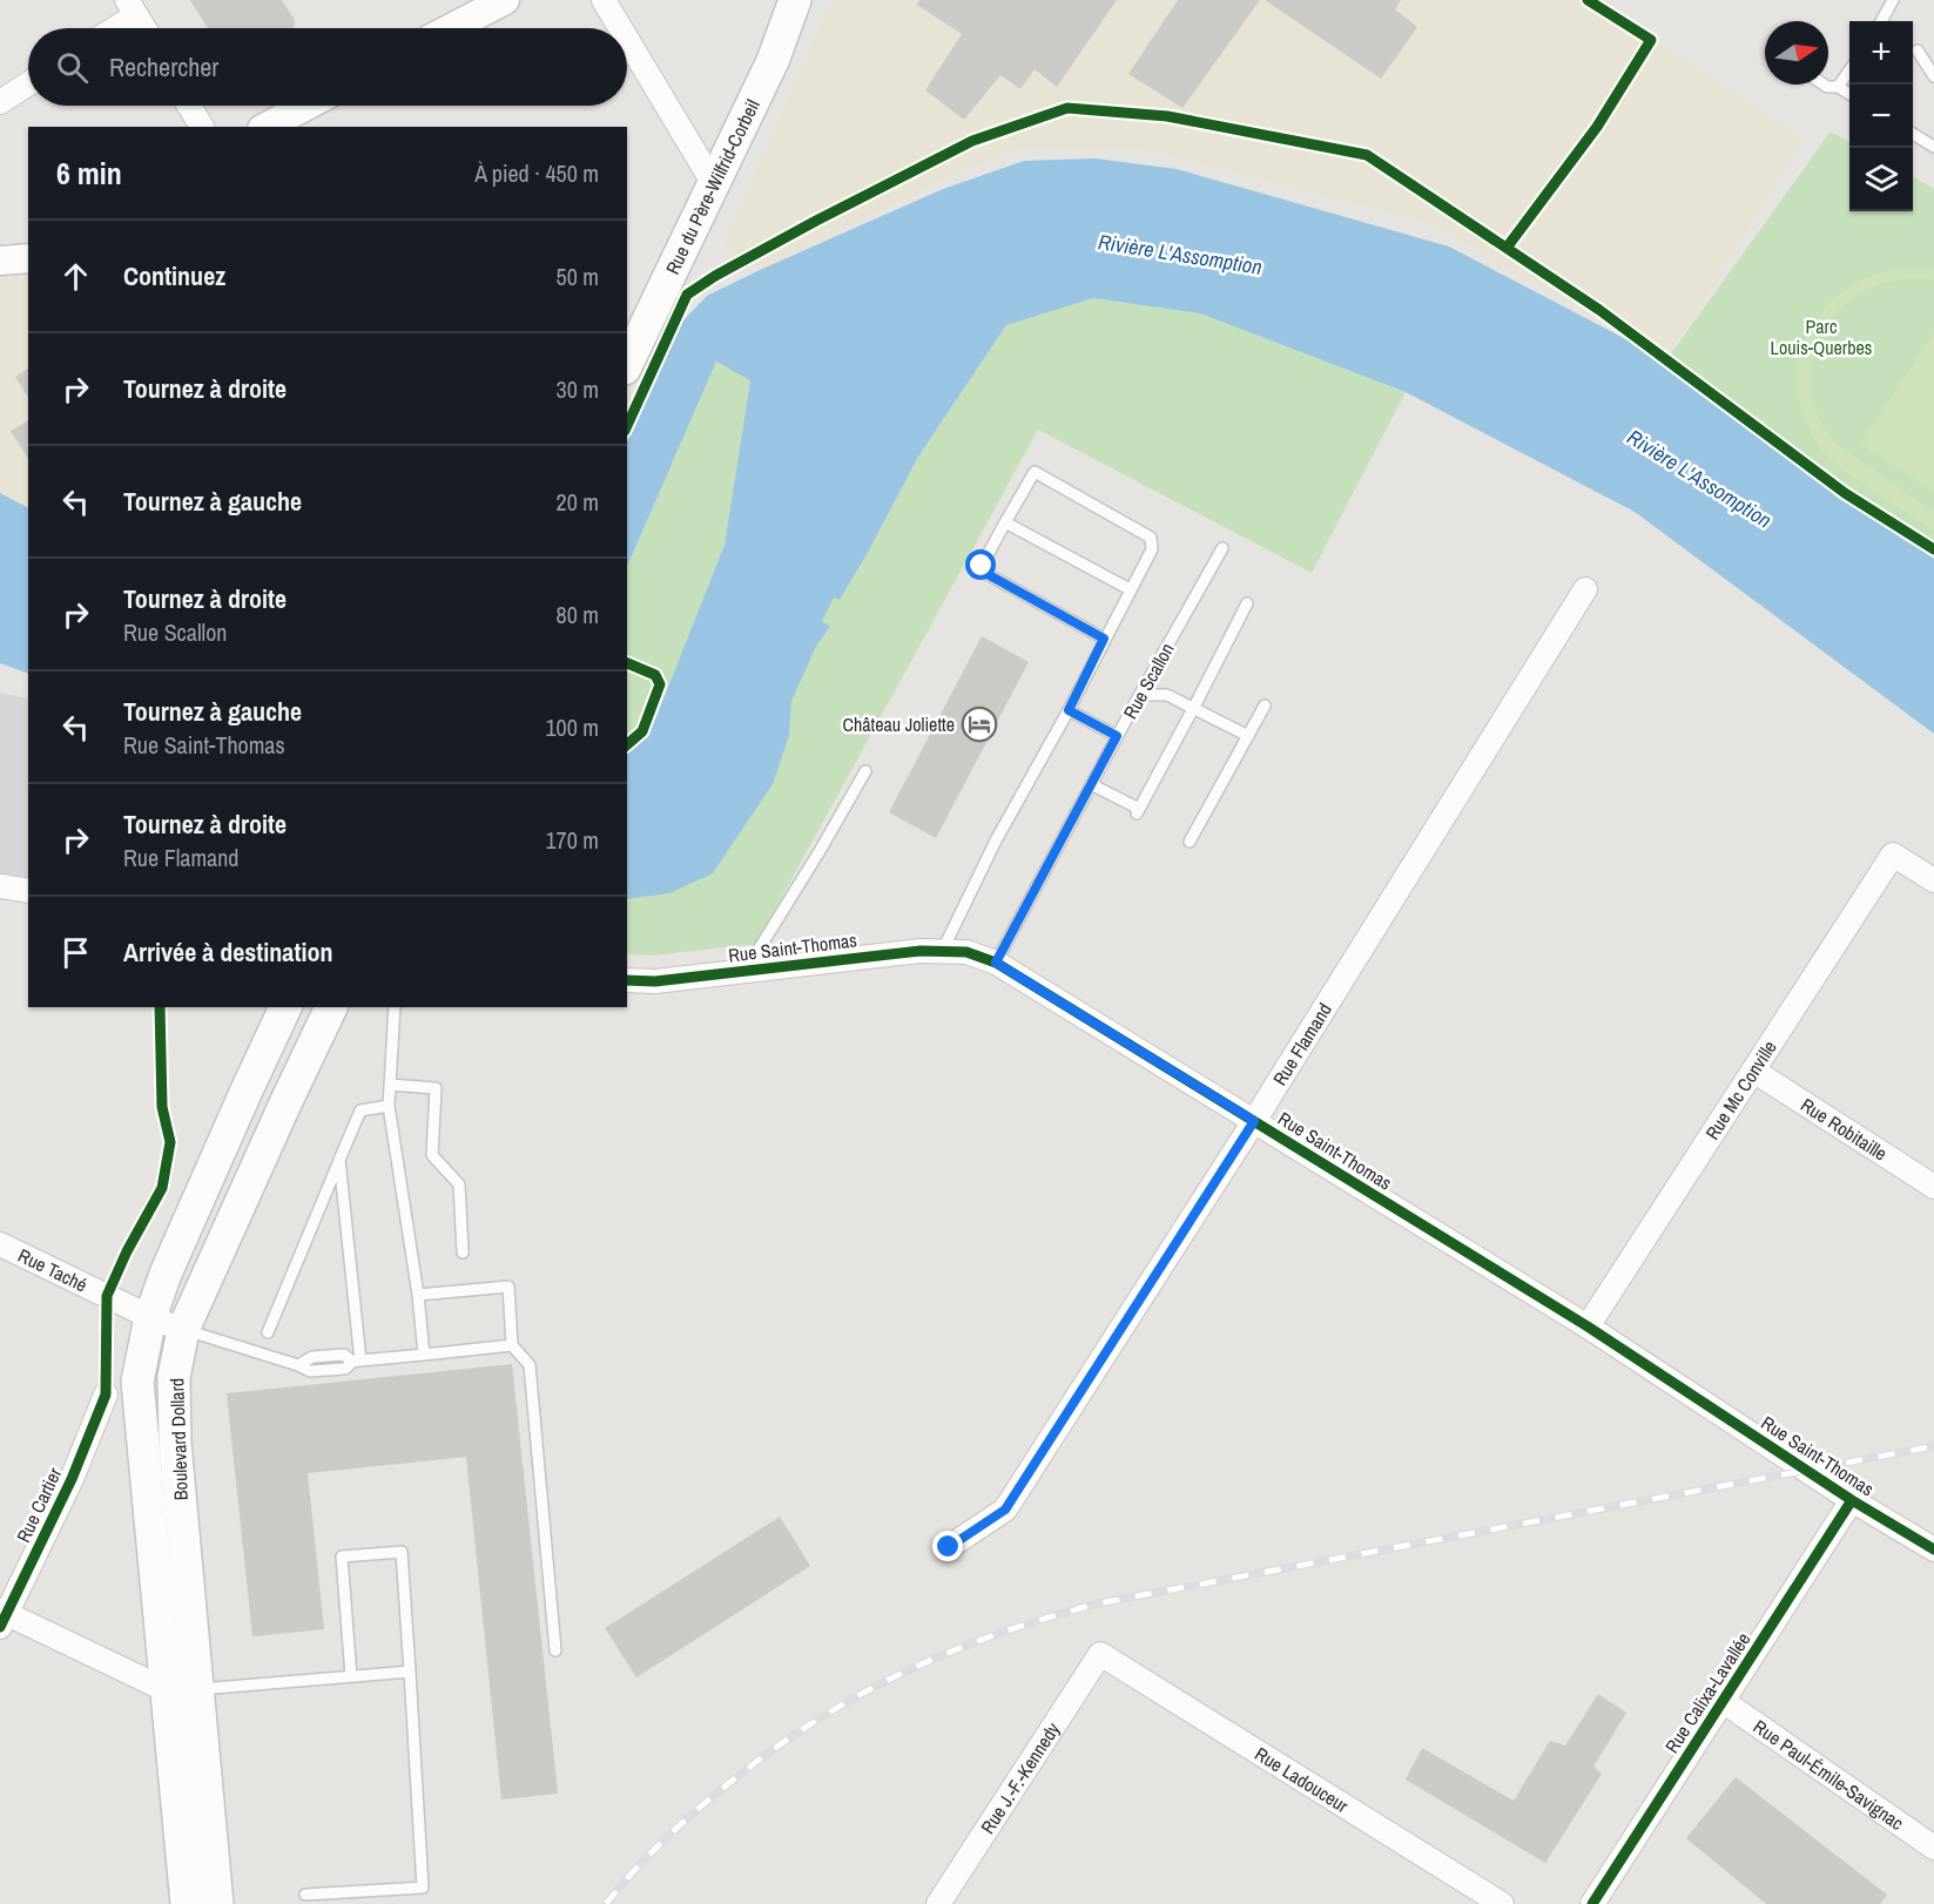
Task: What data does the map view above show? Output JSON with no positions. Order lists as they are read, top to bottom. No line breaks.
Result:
{"streets":{"main road":["Rue du Père-Wilfrid-Corbeil","Boulevard Dollard"],"street":["Rue Saint-Thomas","Rue Flamand","Rue Mc Conville","Rue Robitaille","Rue Taché","Rue Cartier","Rue Calixa-Lavallée","Rue Paul-Émile-Savignac","Rue J.-F.-Kennedy","Rue Ladouceur"],"lane":["Rue Scallon"]},"crossings":[["Rue Scallon","Rue Saint-Thomas"],["Rue Saint-Thomas","Rue Flamand"],["Rue Saint-Thomas","Rue Mc Conville"],["Rue Saint-Thomas","Rue Calixa-Lavallée"],["Rue Mc Conville","Rue Robitaille"],["Rue Taché","Boulevard Dollard"],["Rue Calixa-Lavallée","Rue Paul-Émile-Savignac"],["Rue J.-F.-Kennedy","Rue Ladouceur"]],"water":["Rivière L'Assomption"],"parks":["Parc Louis-Querbes"],"places":{"hotel":["Château Joliette"]},"north":"right","page":{"map_buttons":["+","−"],"search":"Rechercher","heading":["6 min","À pied · 450 m"],"list":[["Continuez","50 m"],["Tournez à droite","30 m"],["Tournez à gauche","20 m"],["Tournez à droite","Rue Scallon","80 m"],["Tournez à gauche","Rue Saint-Thomas","100 m"],["Tournez à droite","Rue Flamand","170 m"],"Arrivée à destination"]}}
